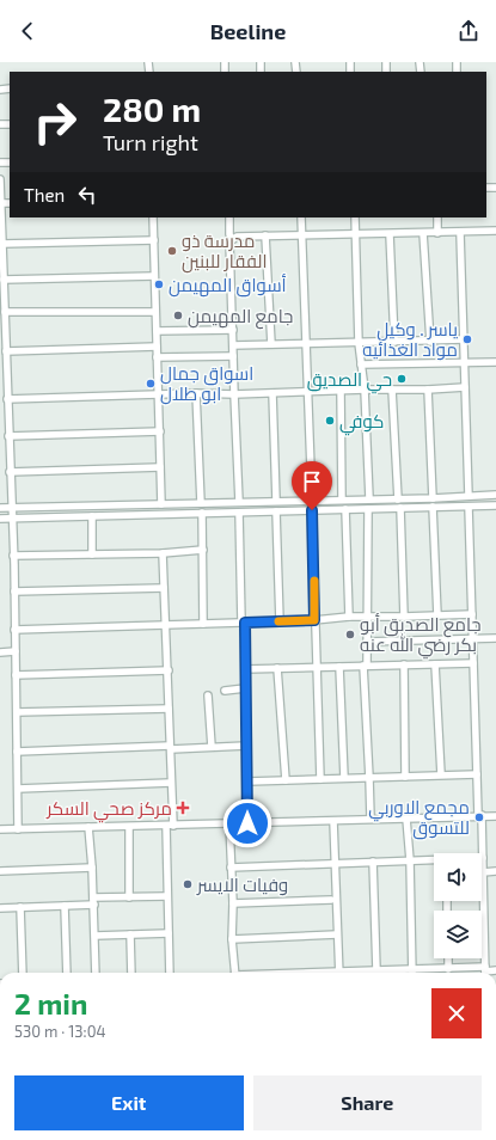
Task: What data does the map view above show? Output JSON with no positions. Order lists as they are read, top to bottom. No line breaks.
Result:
{"places":{"other":["مدرسة ذو الفقار للبنين","أسواق المهيمن","جامع المهيمن","ياسر . وكيل مواد الغذائيه","حي الصديق","اسواق جمال ابو طلال","كوفي","جامع الصديق أبو بكر رضي الله عنه","مجمع الاوربي للتسوق","وفيات الايسر"],"health":["مركز صحي السكر"]},"page":{"header":"Beeline","turn":["280 m","Turn right"],"then":"Then","heading":["2 min","530 m · 13:04"],"buttons":["Exit","Share"]}}
